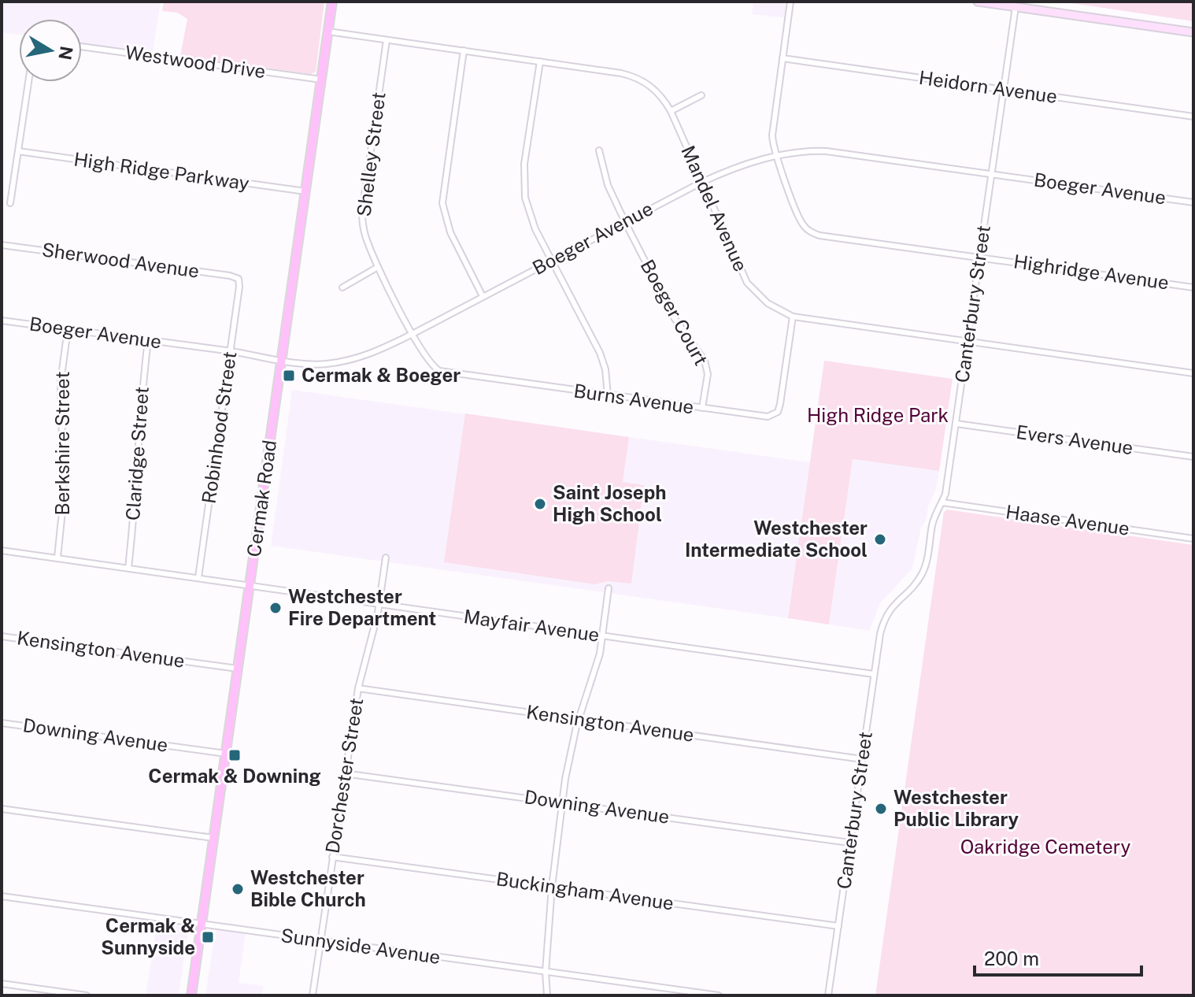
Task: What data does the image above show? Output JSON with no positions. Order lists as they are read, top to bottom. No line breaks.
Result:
{"streets":{"main road":["Cermak Road"],"street":["Westwood Drive","Heidorn Avenue","Shelley Street","High Ridge Parkway","Boeger Avenue","Mandel Avenue","Sherwood Avenue","Highridge Avenue","Canterbury Street","Boeger Court","Burns Avenue","Robinhood Street","Evers Avenue","Berkshire Street","Claridge Street","Haase Avenue","Mayfair Avenue","Kensington Avenue","Downing Avenue","Dorchester Street","Buckingham Avenue","Sunnyside Avenue"]},"crossings":[["Westwood Drive","Cermak Road"],["Heidorn Avenue","Highridge Avenue"],["Heidorn Avenue","Canterbury Street"],["Shelley Street","Boeger Avenue"],["Shelley Street","Mandel Avenue"],["Shelley Street","Burns Avenue"],["High Ridge Parkway","Cermak Road"],["Boeger Avenue","Mandel Avenue"],["Boeger Avenue","Highridge Avenue"],["Boeger Avenue","Canterbury Street"],["Boeger Avenue","Boeger Court"],["Boeger Avenue","Burns Avenue"],["Boeger Avenue","Robinhood Street"],["Boeger Avenue","Berkshire Street"],["Boeger Avenue","Claridge Street"],["Boeger Avenue","Cermak Road"],["Mandel Avenue","Canterbury Street"],["Mandel Avenue","Burns Avenue"],["Mandel Avenue","Cermak Road"],["Sherwood Avenue","Robinhood Street"],["Highridge Avenue","Canterbury Street"],["Canterbury Street","Evers Avenue"],["Canterbury Street","Haase Avenue"],["Canterbury Street","Mayfair Avenue"],["Canterbury Street","Kensington Avenue"],["Canterbury Street","Downing Avenue"],["Canterbury Street","Buckingham Avenue"],["Boeger Court","Burns Avenue"],["Robinhood Street","Mayfair Avenue"],["Berkshire Street","Mayfair Avenue"],["Claridge Street","Mayfair Avenue"],["Cermak Road","Mayfair Avenue"],["Cermak Road","Kensington Avenue"],["Cermak Road","Downing Avenue"],["Cermak Road","Sunnyside Avenue"],["Mayfair Avenue","Dorchester Street"],["Kensington Avenue","Dorchester Street"],["Downing Avenue","Dorchester Street"],["Dorchester Street","Buckingham Avenue"],["Dorchester Street","Sunnyside Avenue"]],"parks":["High Ridge Park","Oakridge Cemetery"],"places":{"transit":["Cermak & Boeger","Cermak & Downing","Cermak & Sunnyside"],"other":["Saint Joseph High School","Westchester Intermediate School","Westchester Fire Department","Westchester Public Library","Westchester Bible Church"]},"scale_bar":"200 m","north":"right"}
